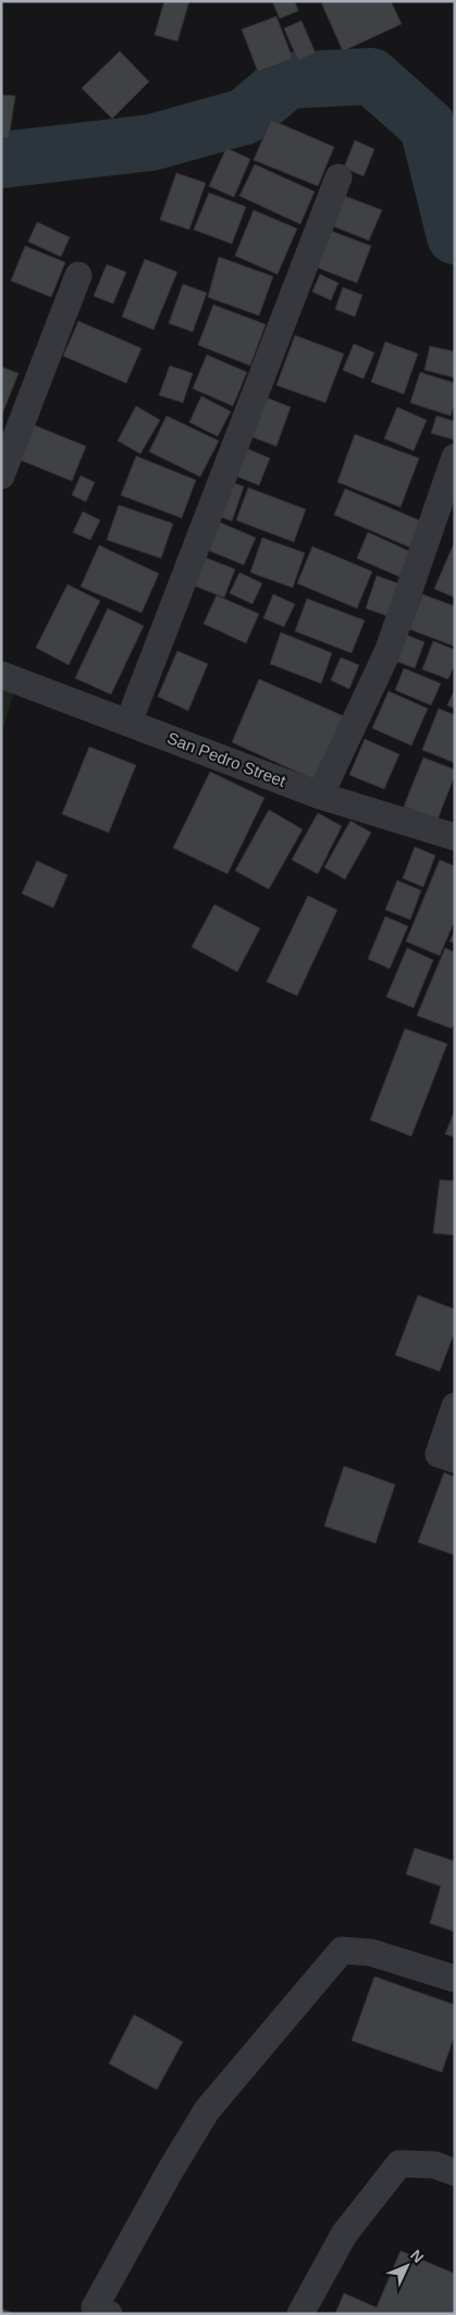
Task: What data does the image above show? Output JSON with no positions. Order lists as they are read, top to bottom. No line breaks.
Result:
{"streets":{"street":["San Pedro Street"]},"north":"top right"}
